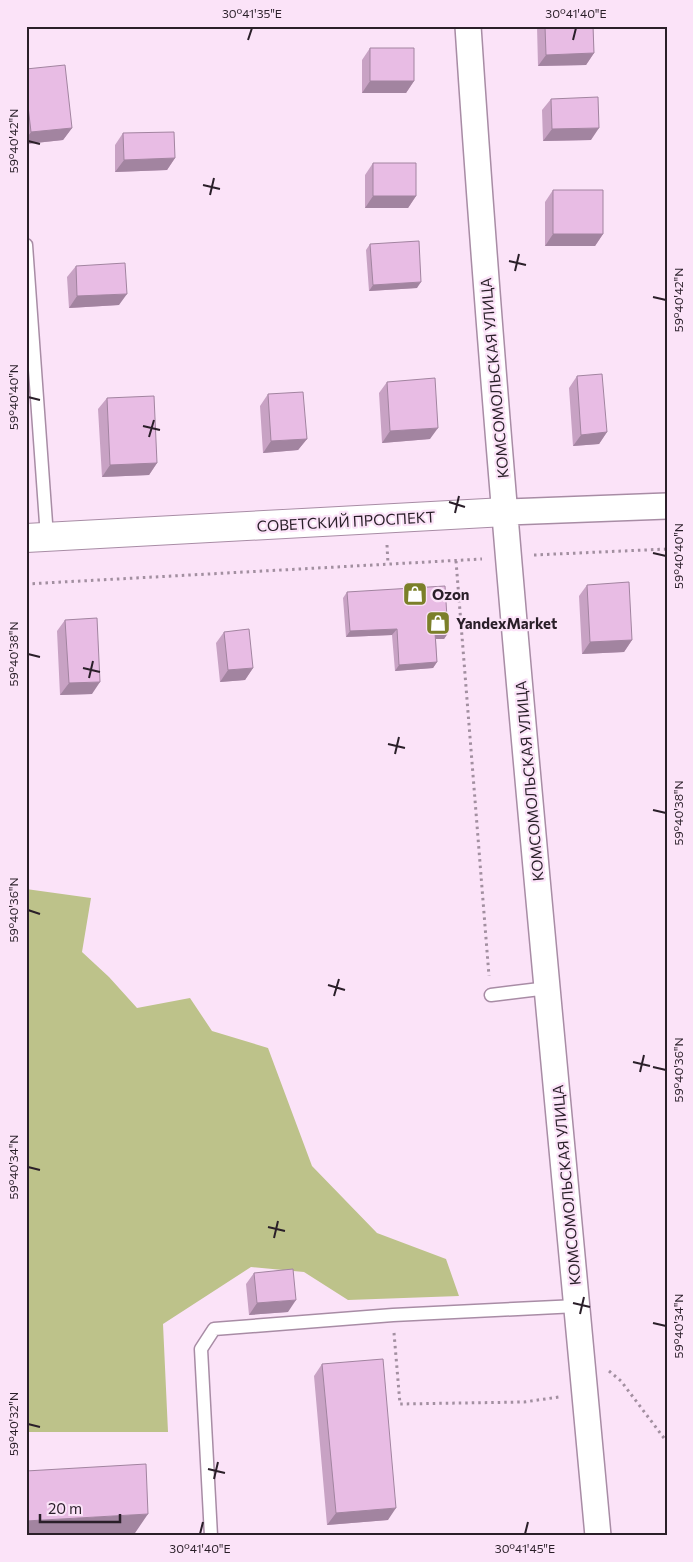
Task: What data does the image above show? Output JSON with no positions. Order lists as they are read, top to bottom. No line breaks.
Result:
{"streets":{"street":["КОМСОМОЛЬСКАЯ УЛИЦА","СОВЕТСКИЙ ПРОСПЕКТ"]},"crossings":[["КОМСОМОЛЬСКАЯ УЛИЦА","СОВЕТСКИЙ ПРОСПЕКТ"]],"places":{"shop":["Ozon","YandexMarket"]},"scale_bar":"20 m","coordinates":["30°41'35\"E","30°41'40\"E","59°40'42\"N","59°40'40\"N","59°40'38\"N","59°40'36\"N","59°40'34\"N","59°40'32\"N","30°41'45\"E"]}
